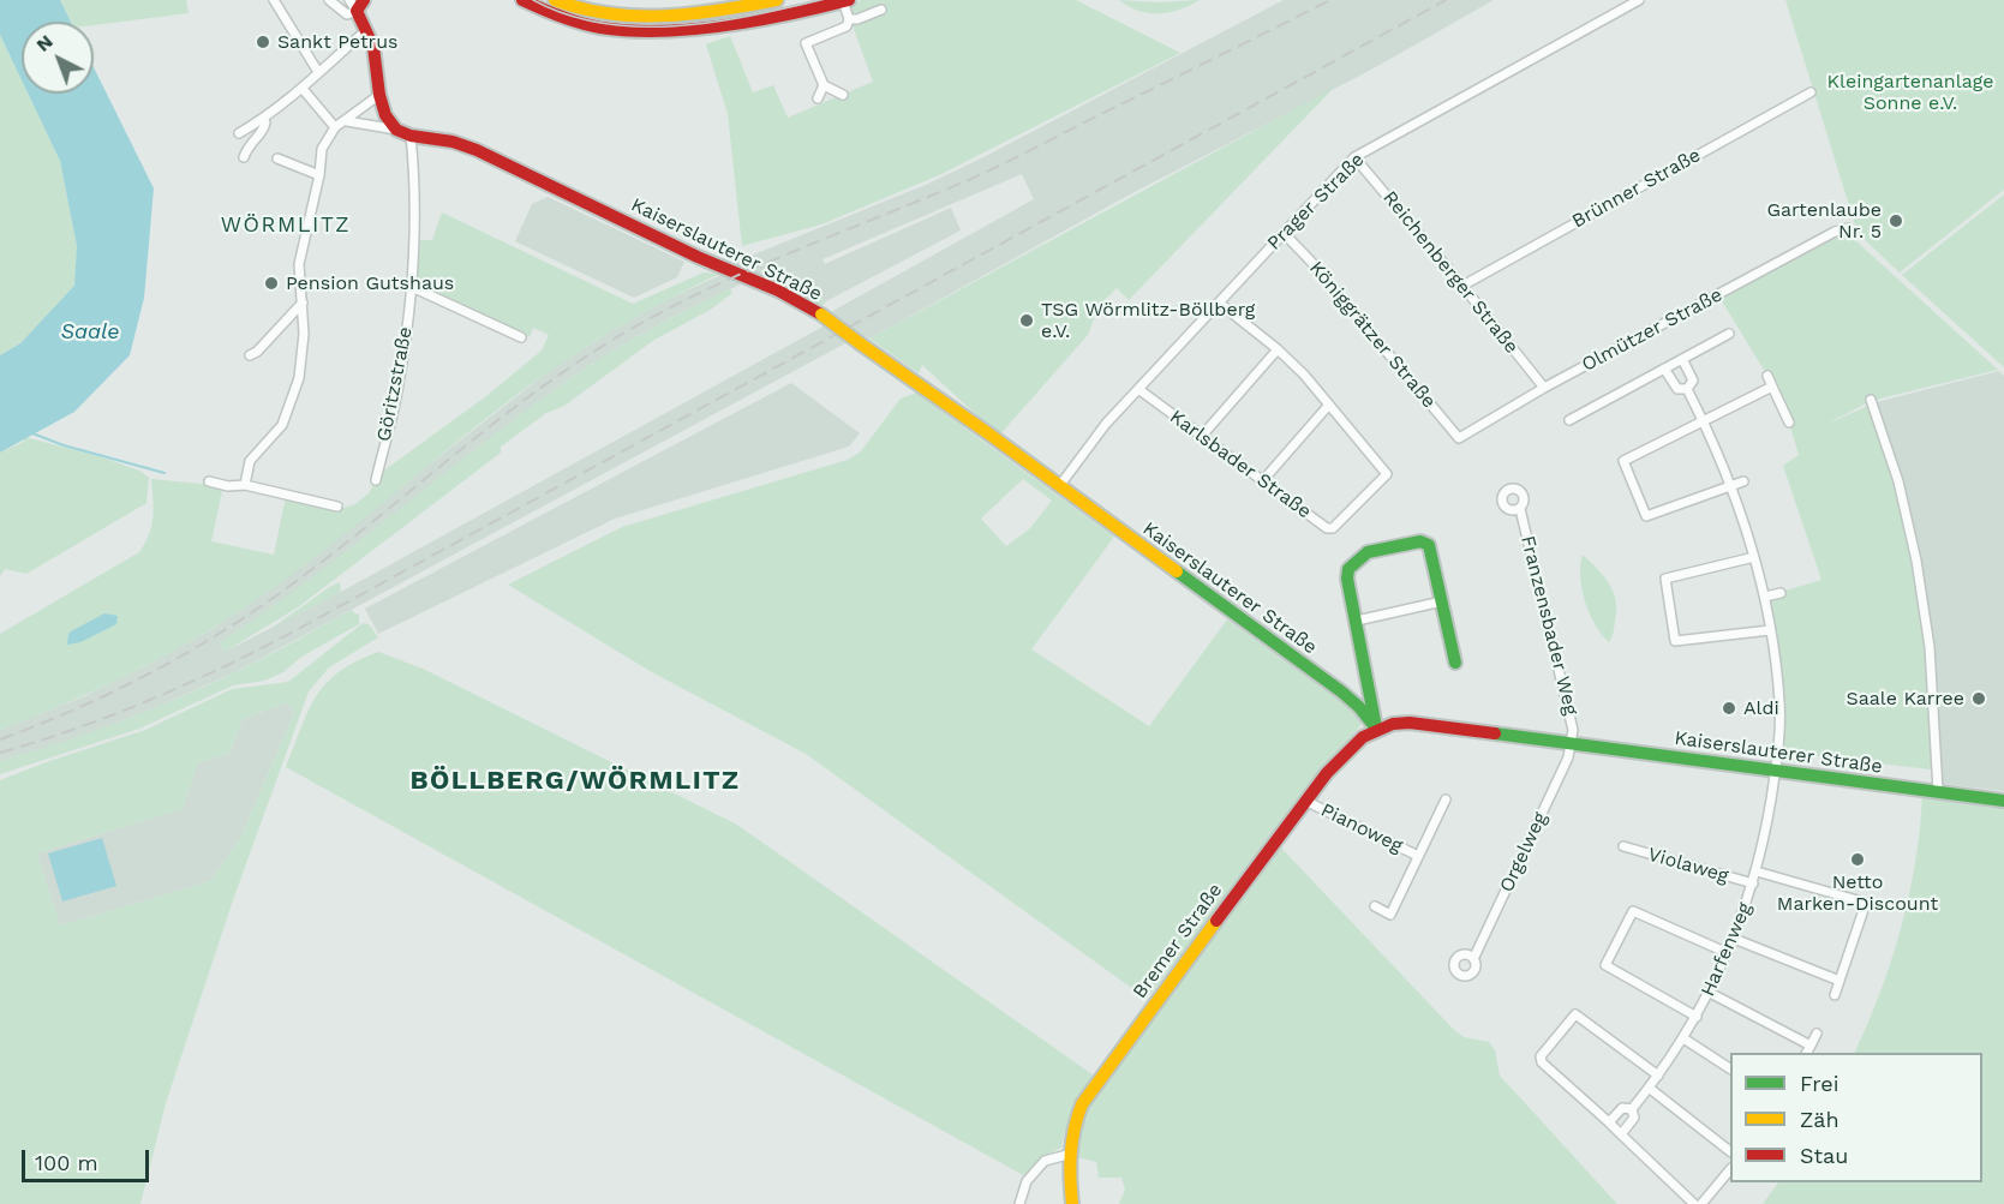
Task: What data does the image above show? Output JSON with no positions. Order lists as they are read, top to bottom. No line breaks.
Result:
{"streets":{"street":["Brünner Straße","Prager Straße","Kaiserslauterer Straße","Reichenberger Straße","Olmützer Straße","Königgrätzer Straße","Göritzstraße","Karlsbader Straße","Franzensbader Weg","Pianoweg","Orgelweg","Violaweg","Bremer Straße","Harfenweg"]},"crossings":[["Brünner Straße","Reichenberger Straße"],["Prager Straße","Kaiserslauterer Straße"],["Prager Straße","Reichenberger Straße"],["Prager Straße","Königgrätzer Straße"],["Prager Straße","Karlsbader Straße"],["Kaiserslauterer Straße","Göritzstraße"],["Kaiserslauterer Straße","Franzensbader Weg"],["Kaiserslauterer Straße","Orgelweg"],["Kaiserslauterer Straße","Bremer Straße"],["Kaiserslauterer Straße","Harfenweg"],["Reichenberger Straße","Olmützer Straße"],["Olmützer Straße","Königgrätzer Straße"],["Franzensbader Weg","Orgelweg"],["Pianoweg","Bremer Straße"],["Violaweg","Harfenweg"]],"districts":["WÖRMLITZ","BÖLLBERG/WÖRMLITZ"],"water":["Saale"],"parks":["Kleingartenanlage Sonne e.V."],"places":["Sankt Petrus","Gartenlaube Nr. 5","Pension Gutshaus","TSG Wörmlitz-Böllberg e.V.","Saale Karree","Aldi","Netto Marken-Discount"],"legend":["Frei","Zäh","Stau"],"scale_bar":"100 m","north":"top left"}
